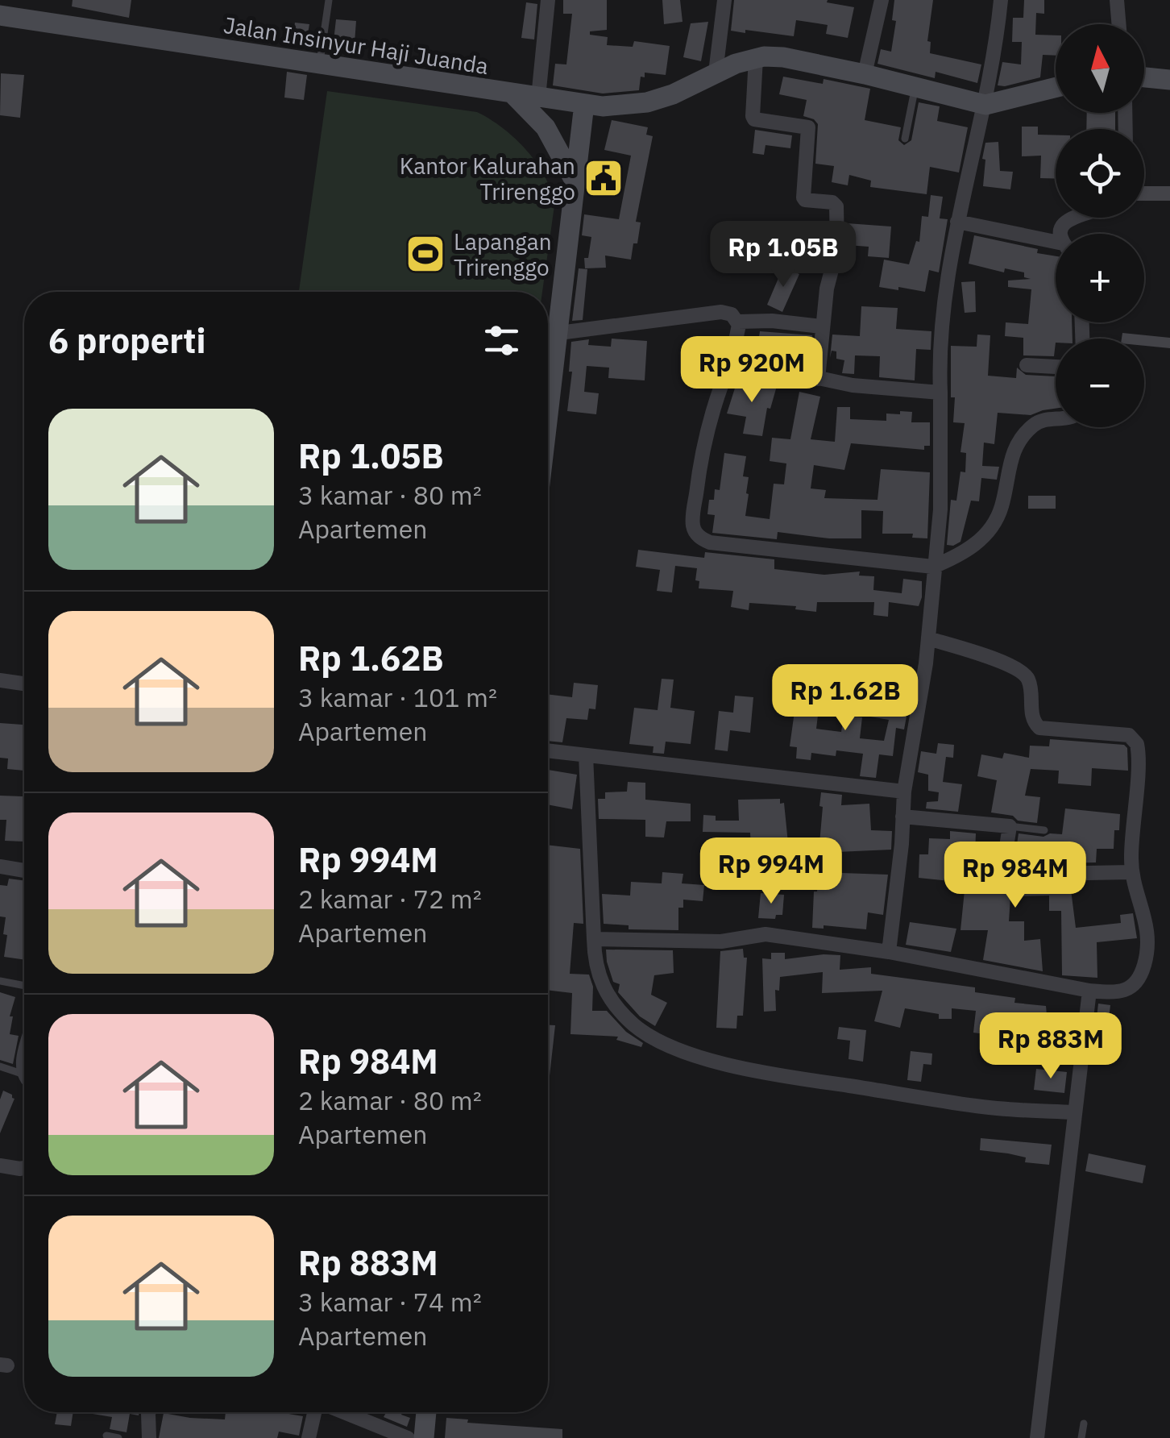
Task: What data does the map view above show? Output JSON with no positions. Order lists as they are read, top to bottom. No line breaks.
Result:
{"streets":{"main road":["Jalan Insinyur Haji Juanda"]},"places":{"public building":["Kantor Kalurahan Trirenggo"],"sports":["Lapangan Trirenggo"]},"north":"top","page":{"map_buttons":["+","−"],"price":["Rp 1.05B","Rp 920M","Rp 1.62B","Rp 994M","Rp 984M","Rp 883M"],"heading":"6 properti","list":[{"name":"Rp 1.05B","note":"3 kamar · 80 m² · Apartemen"},{"name":"Rp 1.62B","note":"3 kamar · 101 m² · Apartemen"},{"name":"Rp 994M","note":"2 kamar · 72 m² · Apartemen"},{"name":"Rp 984M","note":"2 kamar · 80 m² · Apartemen"},{"name":"Rp 883M","note":"3 kamar · 74 m² · Apartemen"}]}}
